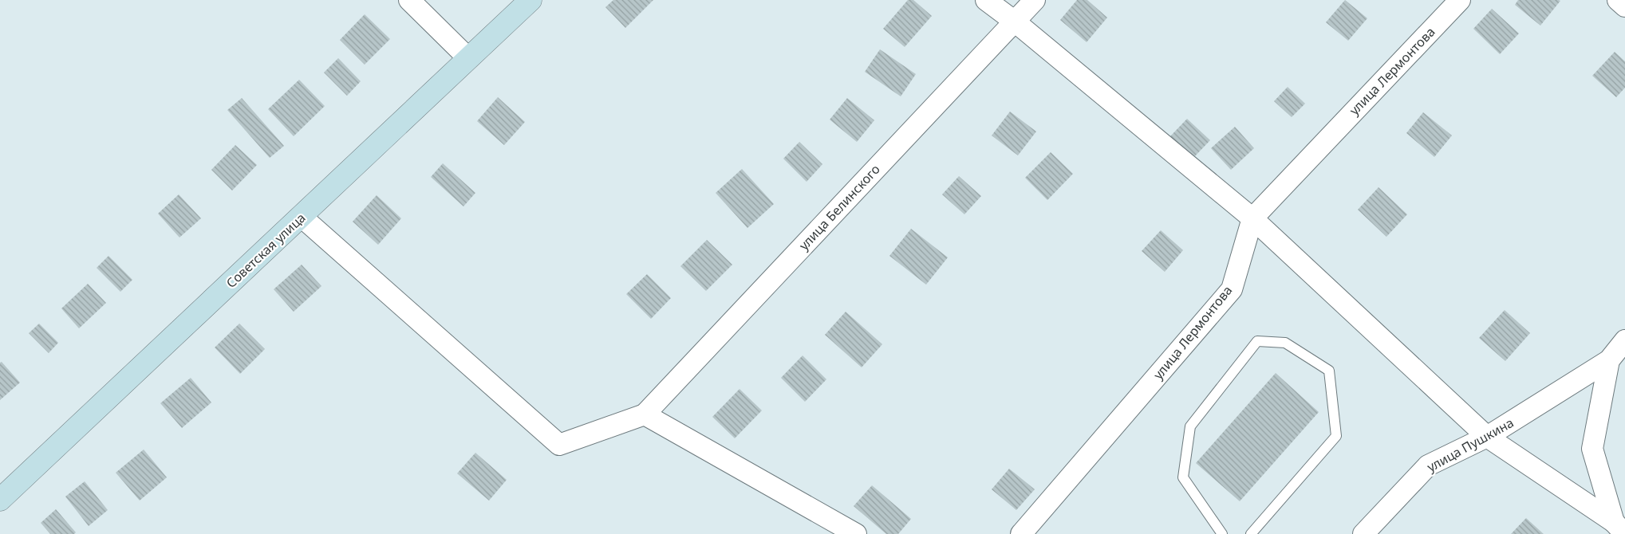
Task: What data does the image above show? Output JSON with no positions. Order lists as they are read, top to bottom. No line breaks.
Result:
{"streets":{"street":["улица Лермонтова","улица Белинского","Советская улица","улица Пушкина"]}}
